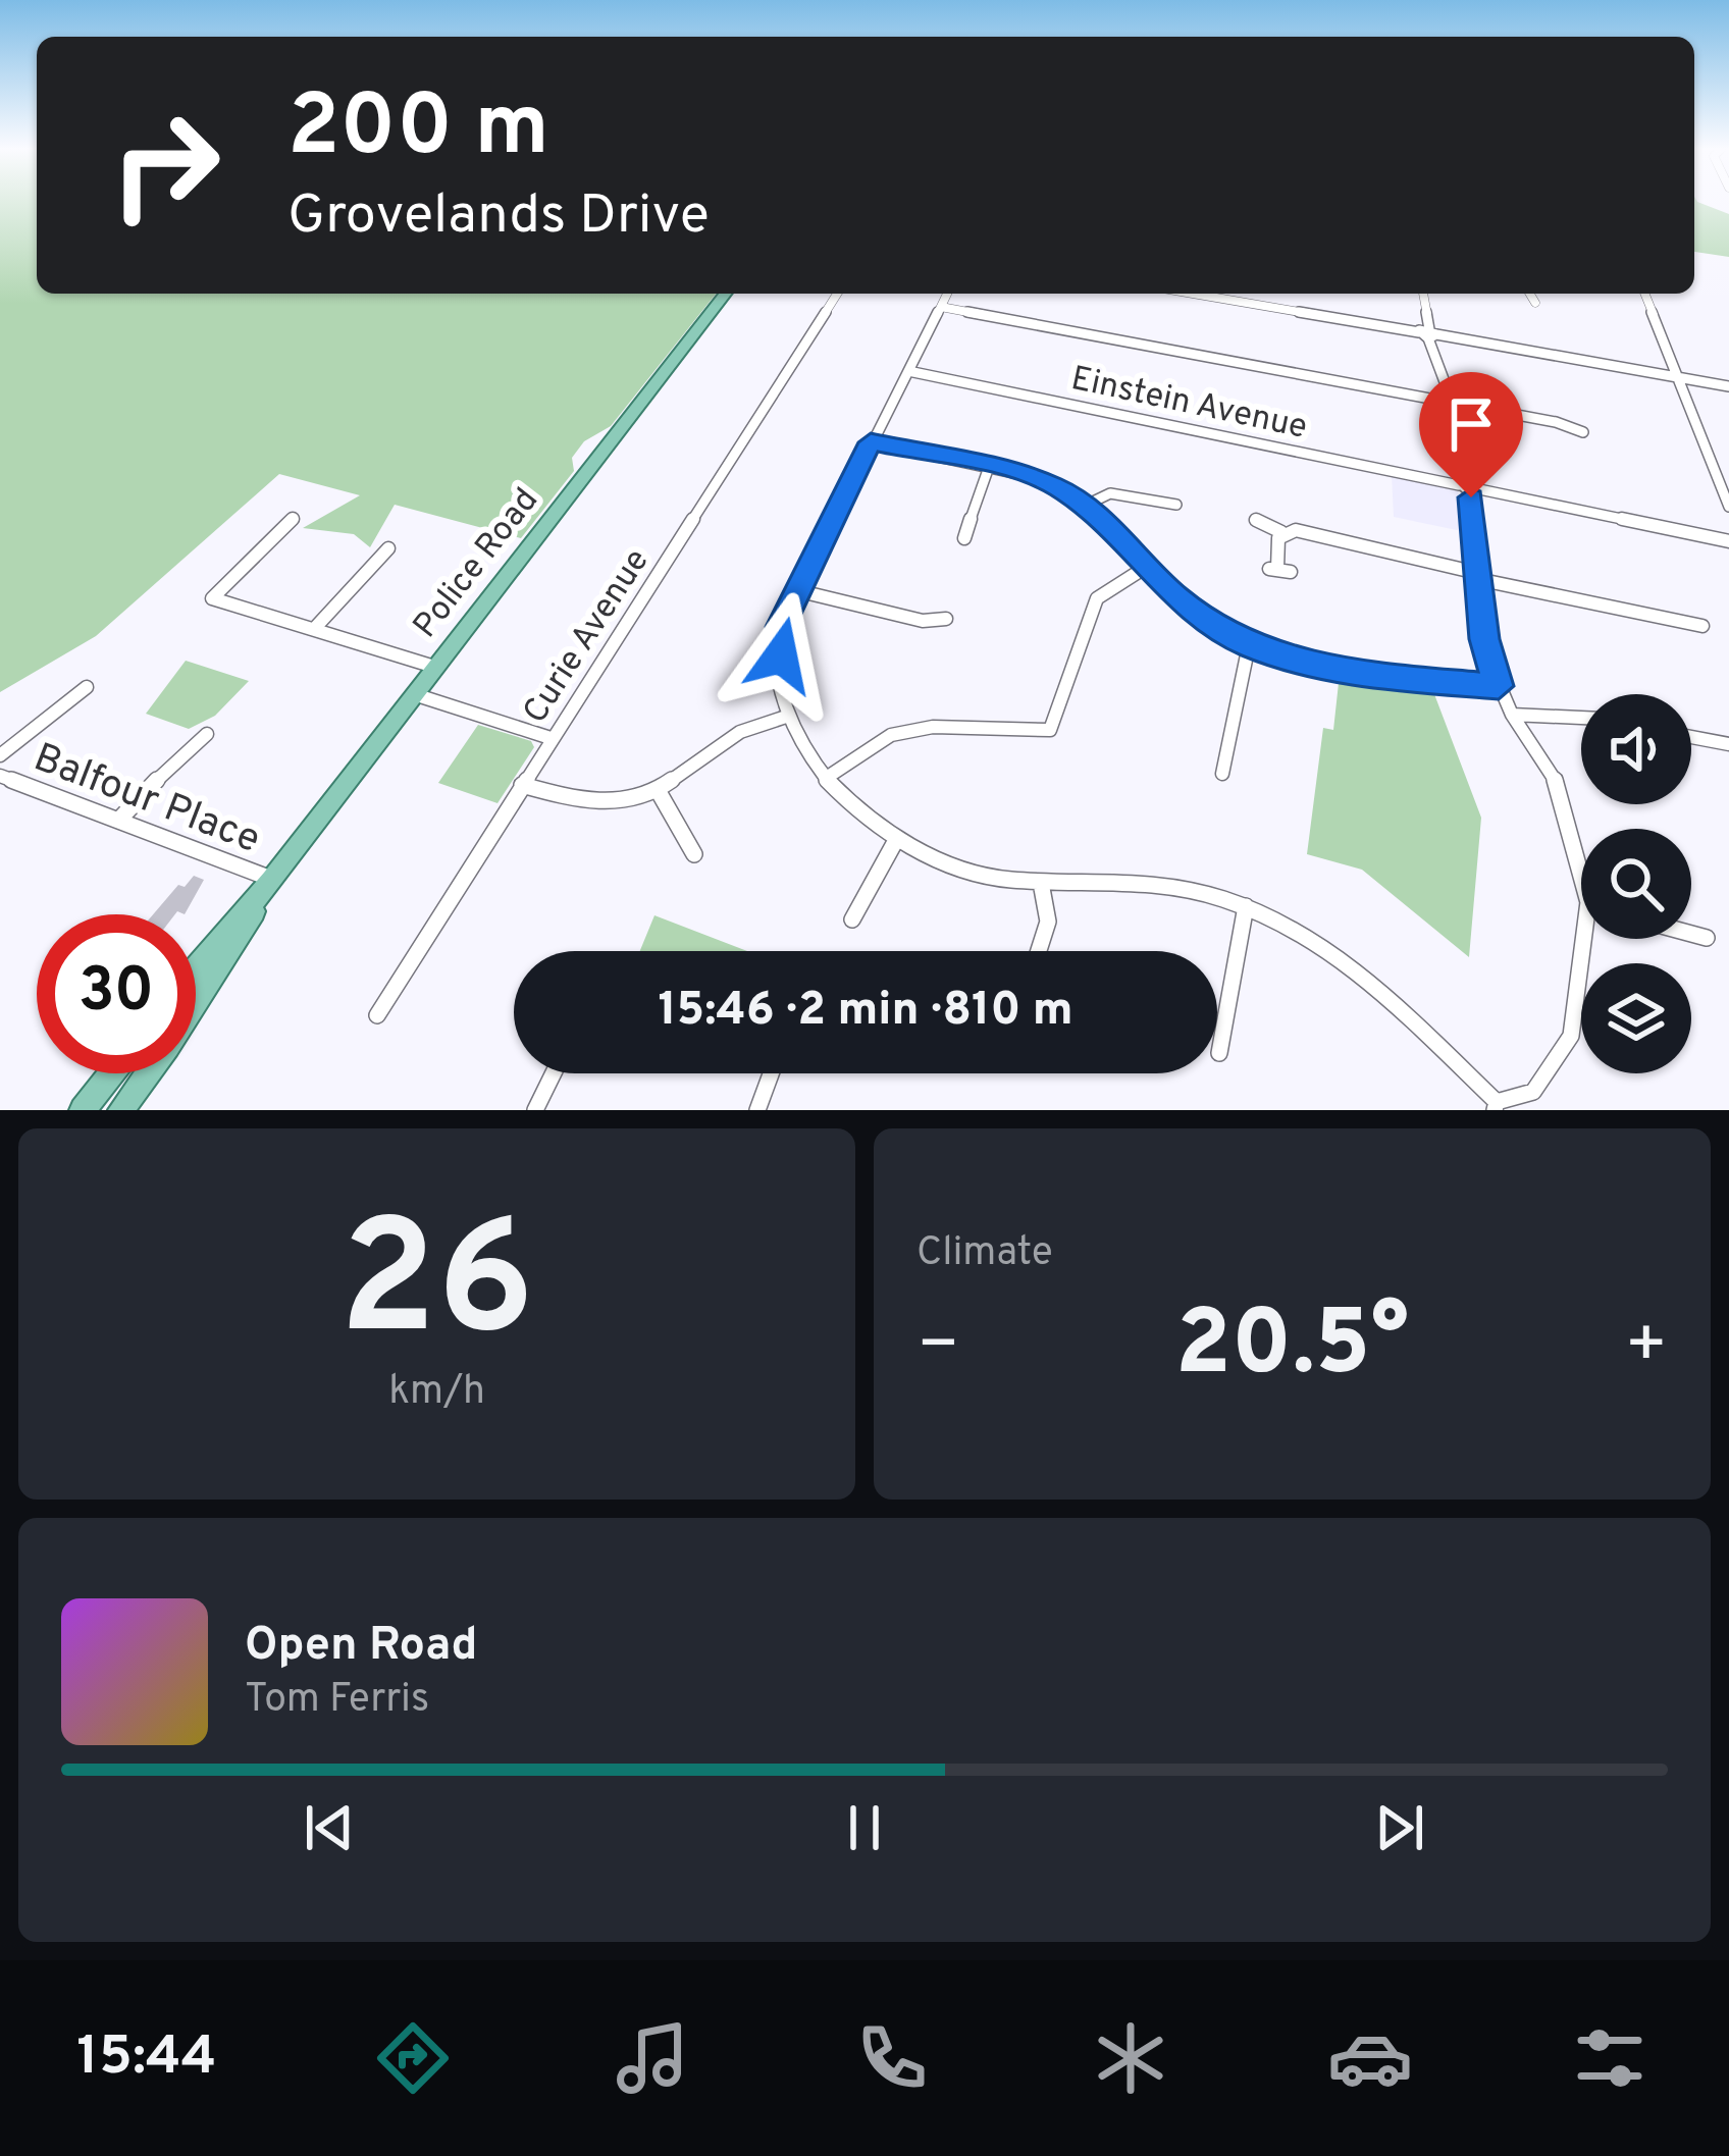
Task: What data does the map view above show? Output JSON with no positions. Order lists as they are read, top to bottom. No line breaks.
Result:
{"streets":{"main road":["Police Road"],"street":["Einstein Avenue","Curie Avenue","Balfour Place"]},"crossings":[["Police Road","Balfour Place"]],"page":{"turn":["200 m","Grovelands Drive"],"limit":"30","trip":"15:46 · 2 min · 810 m","tile":[["26","km/h"],"Climate"],"heat":["−","20.5°","+"],"song":["Open Road","Tom Ferris"],"tabs":"15:44"}}
